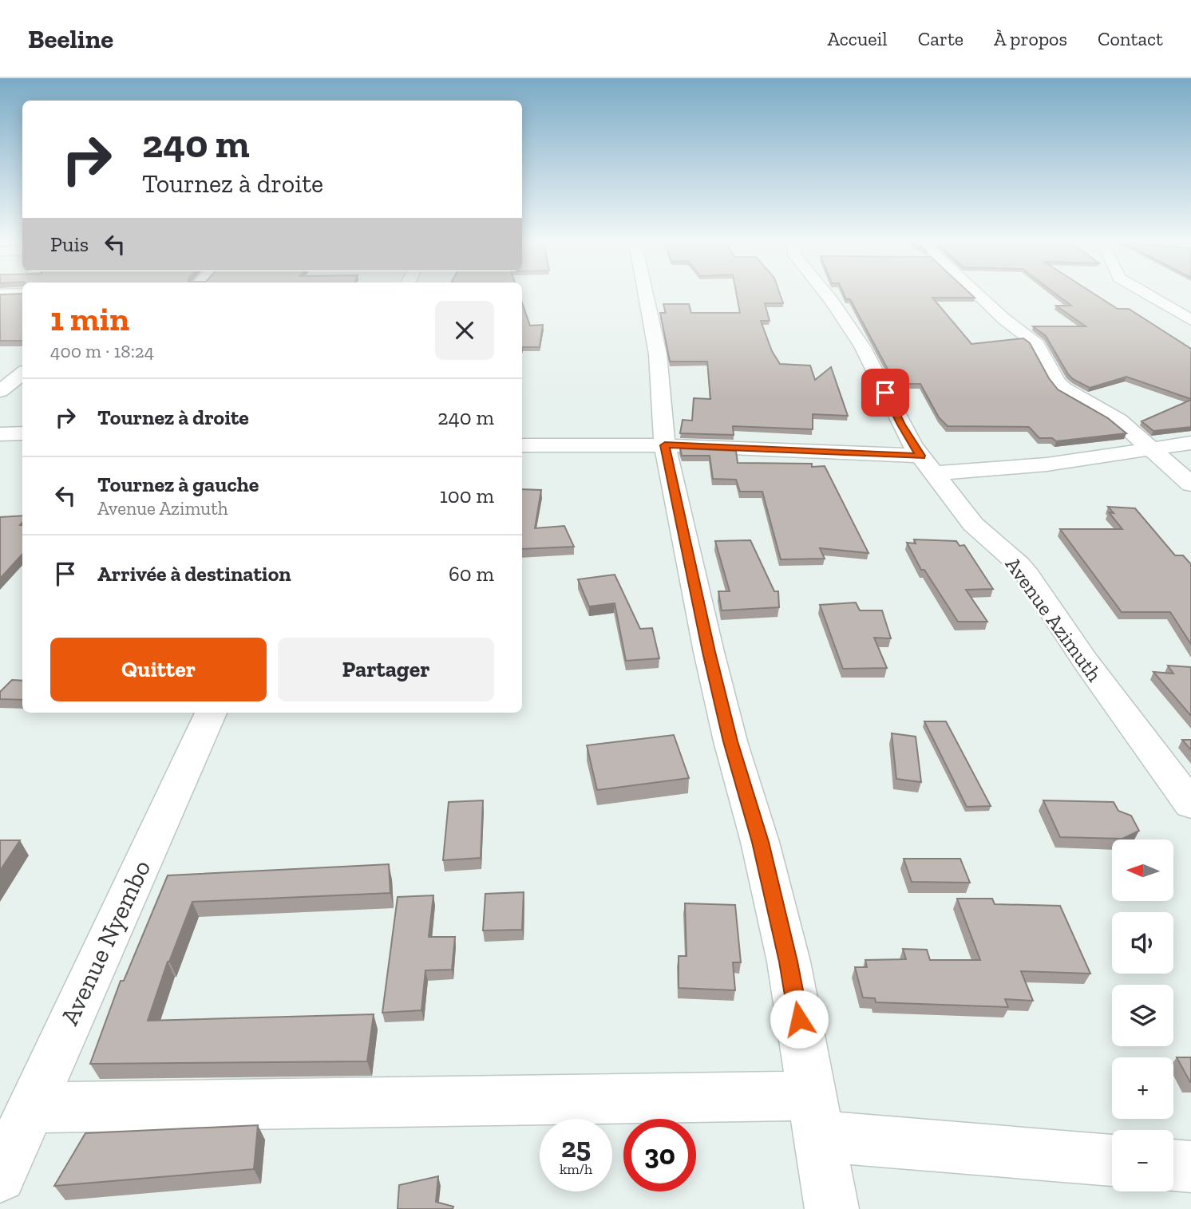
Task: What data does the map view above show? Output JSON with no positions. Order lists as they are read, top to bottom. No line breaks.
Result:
{"streets":{"street":["Avenue Azimuth","Avenue Nyembo"]},"north":"left","page":{"header":"Beeline","nav":["Accueil","Carte","À propos","Contact"],"turn":["240 m","Tournez à droite"],"then":"Puis","heading":["1 min","400 m · 18:24"],"list":[{"name":"Tournez à droite","value":"240 m"},{"name":"Tournez à gauche","note":"Avenue Azimuth","value":"100 m"},{"name":"Arrivée à destination","value":"60 m"}],"buttons":["Quitter","Partager"],"map_buttons":["+","−"],"speed":"25 km/h","limit":"30"}}
